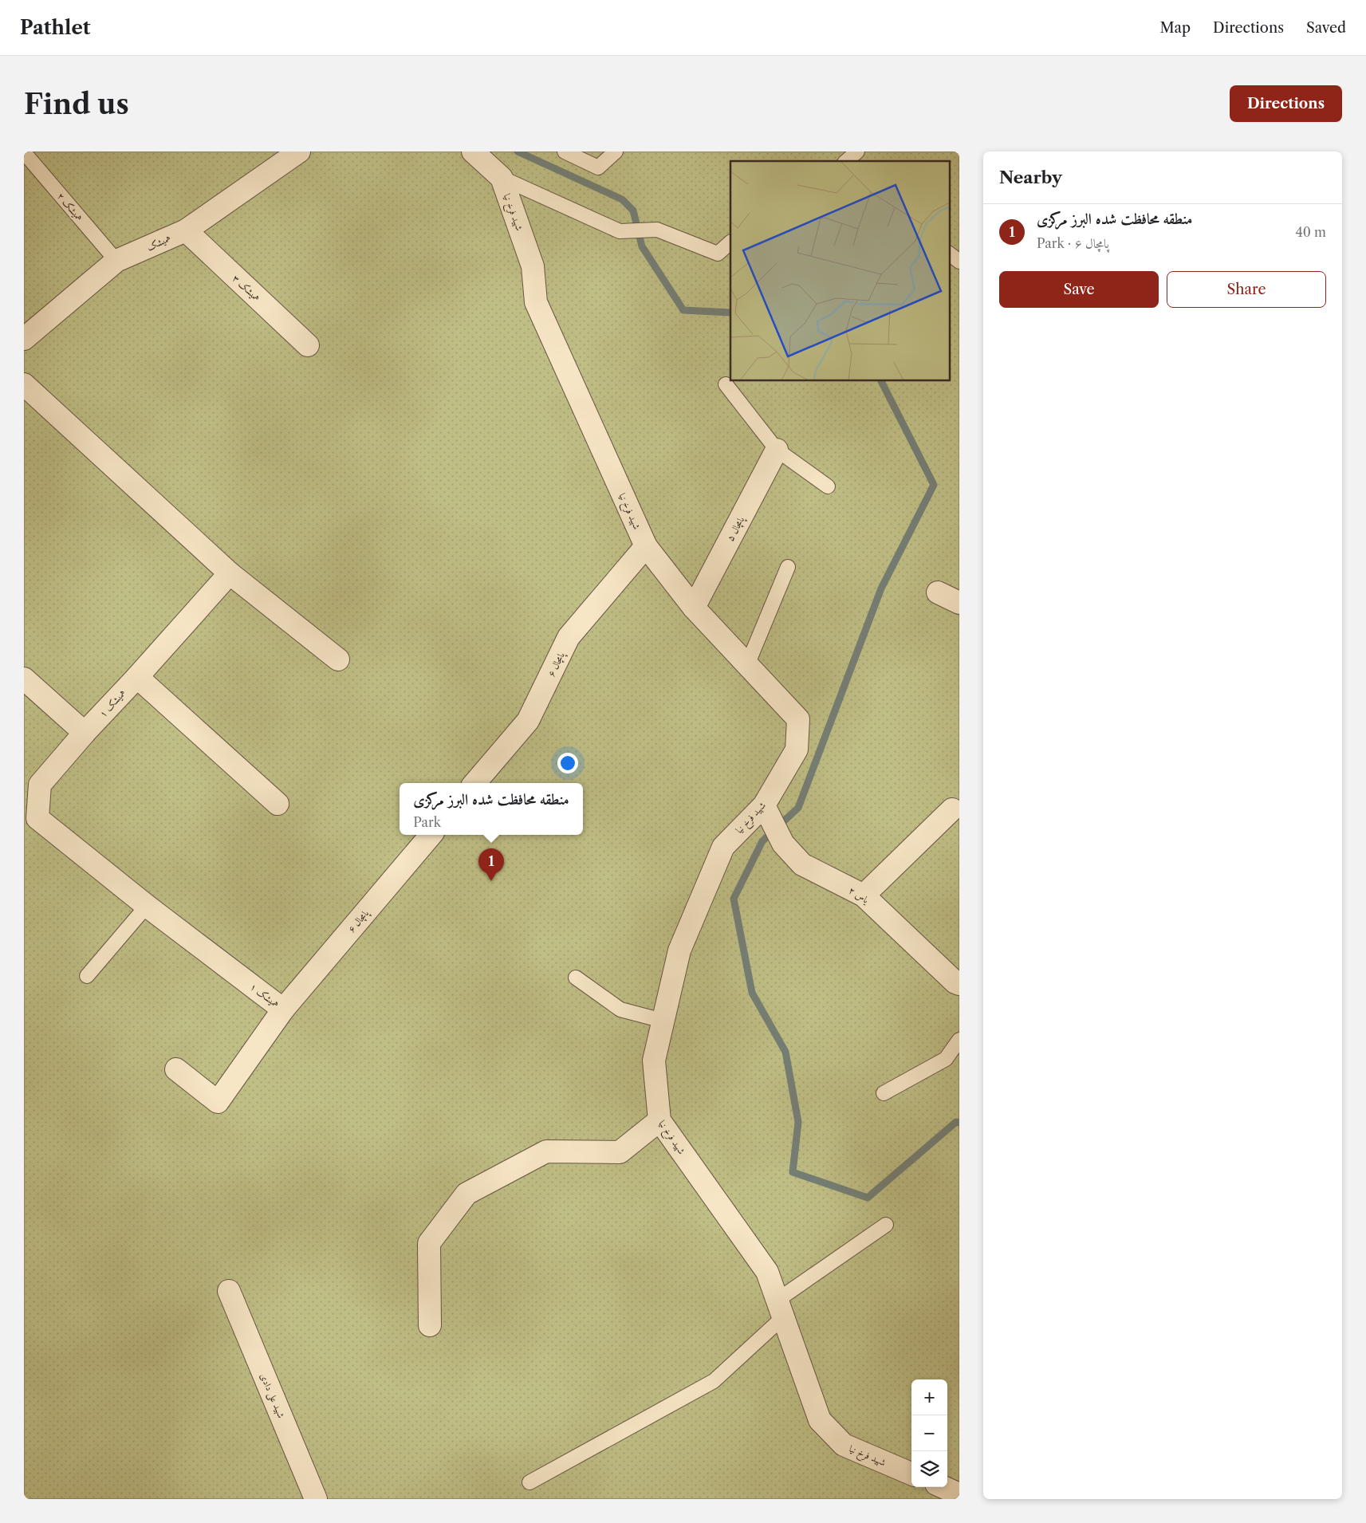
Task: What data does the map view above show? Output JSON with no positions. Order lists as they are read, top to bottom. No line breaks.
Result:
{"streets":{"street":["شهید فرخ نیا","همیشک","همیشک ۳","پامچال ۵","پامچال ۶","همیشک ۱","یاس ۲","شهید علی دادی"],"lane":["همیشک ۲"]},"crossings":[["همیشک ۲","همیشک"],["شهید فرخ نیا","پامچال ۵"],["شهید فرخ نیا","پامچال ۶"],["شهید فرخ نیا","یاس ۲"],["همیشک","همیشک ۳"],["پامچال ۶","همیشک ۱"]],"page":{"header":"Pathlet","nav":["Map","Directions","Saved"],"buttons":["Directions",["Save","Share"]],"title":"Find us","heading":"Nearby","list":[{"mark":"1","name":"منطقه محافظت شده البرز مرکزی","note":"Park · پامچال ۶","value":"40 m"}],"popup":["منطقه محافظت شده البرز مرکزی","Park"],"pins":"1","map_buttons":["+","−"]}}
